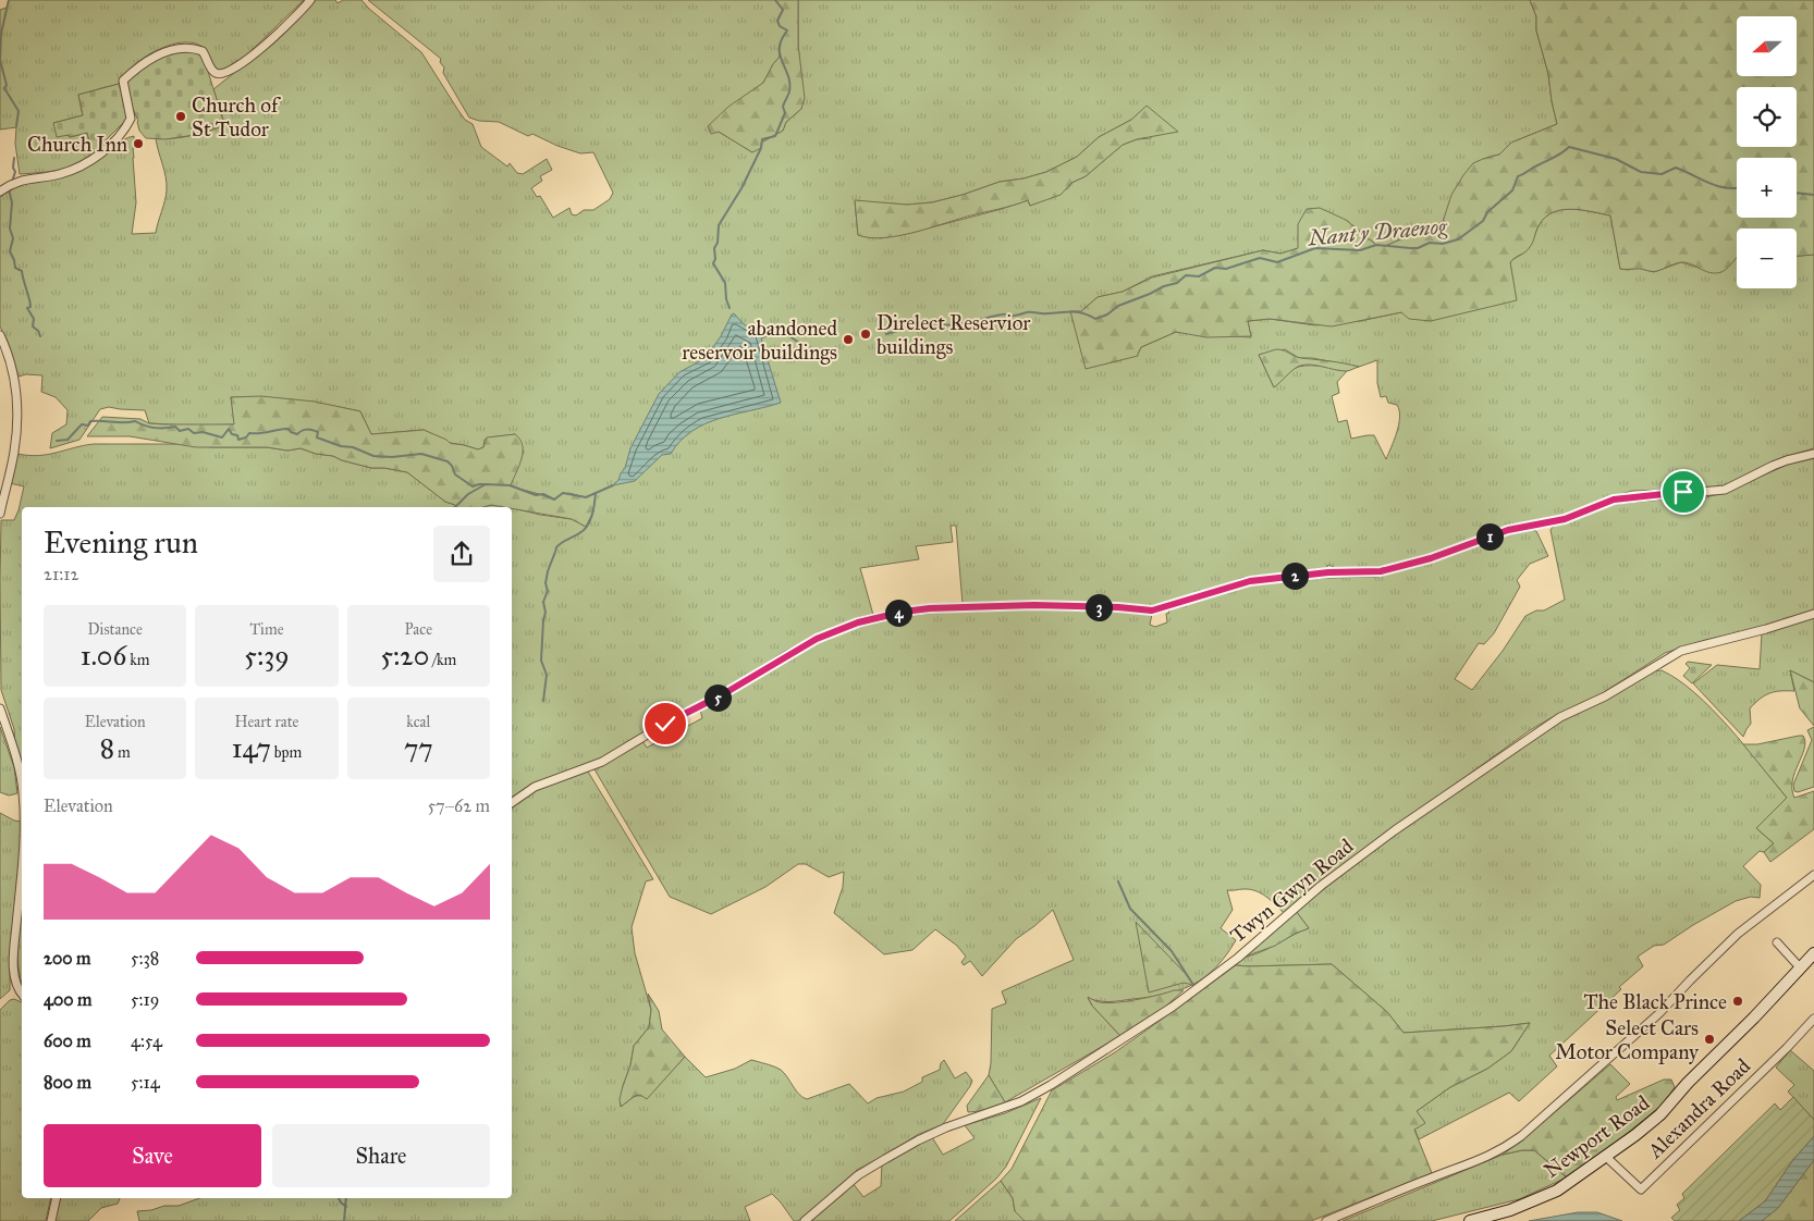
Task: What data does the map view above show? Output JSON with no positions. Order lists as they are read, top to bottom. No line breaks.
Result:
{"streets":{"main road":["Newport Road"],"street":["Twyn Gwyn Road","Alexandra Road"]},"crossings":[["Alexandra Road","Newport Road"]],"water":["Nant y Draenog"],"places":["Church of St Tudor","Church Inn","Direlect Reservior buildings","abandoned reservoir buildings","The Black Prince","Select Cars Motor Company"],"north":"left","page":{"map_buttons":["+","−"],"heading":["Evening run","21:12"],"pins":["1","2","3","4","5"],"stats":[["Distance","1.06 km"],["Time","5:39"],["Pace","5:20 /km"],["Elevation","8 m"],["Heart rate","147 bpm"],["kcal","77"]],"chart":["Elevation","57–62 m"],"list":[{"name":"200 m","note":"5:38"},{"name":"400 m","note":"5:19"},{"name":"600 m","note":"4:54"},{"name":"800 m","note":"5:14"}],"buttons":["Save","Share"]}}
